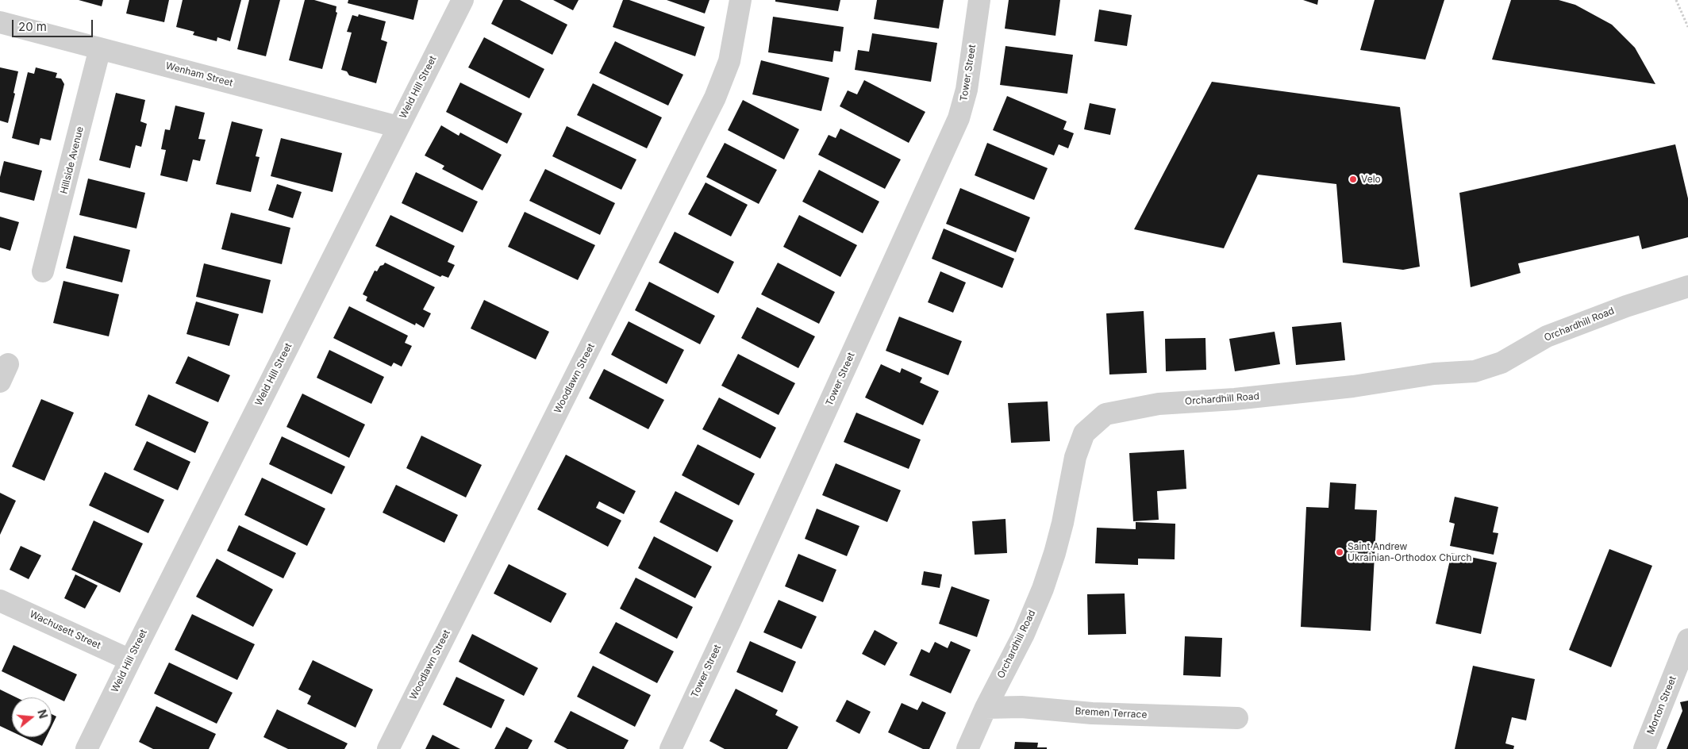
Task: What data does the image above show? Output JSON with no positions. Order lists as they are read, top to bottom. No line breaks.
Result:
{"streets":{"street":["Tower Street","Wenham Street","Weld Hill Street","Hillside Avenue","Orchardhill Road","Woodlawn Street","Wachusett Street","Morton Street","Bremen Terrace"]},"crossings":[["Wenham Street","Weld Hill Street"],["Wenham Street","Hillside Avenue"],["Weld Hill Street","Wachusett Street"],["Orchardhill Road","Bremen Terrace"]],"places":["Velo","Saint Andrew Ukrainian-Orthodox Church"],"scale_bar":"20 m","north":"right"}
